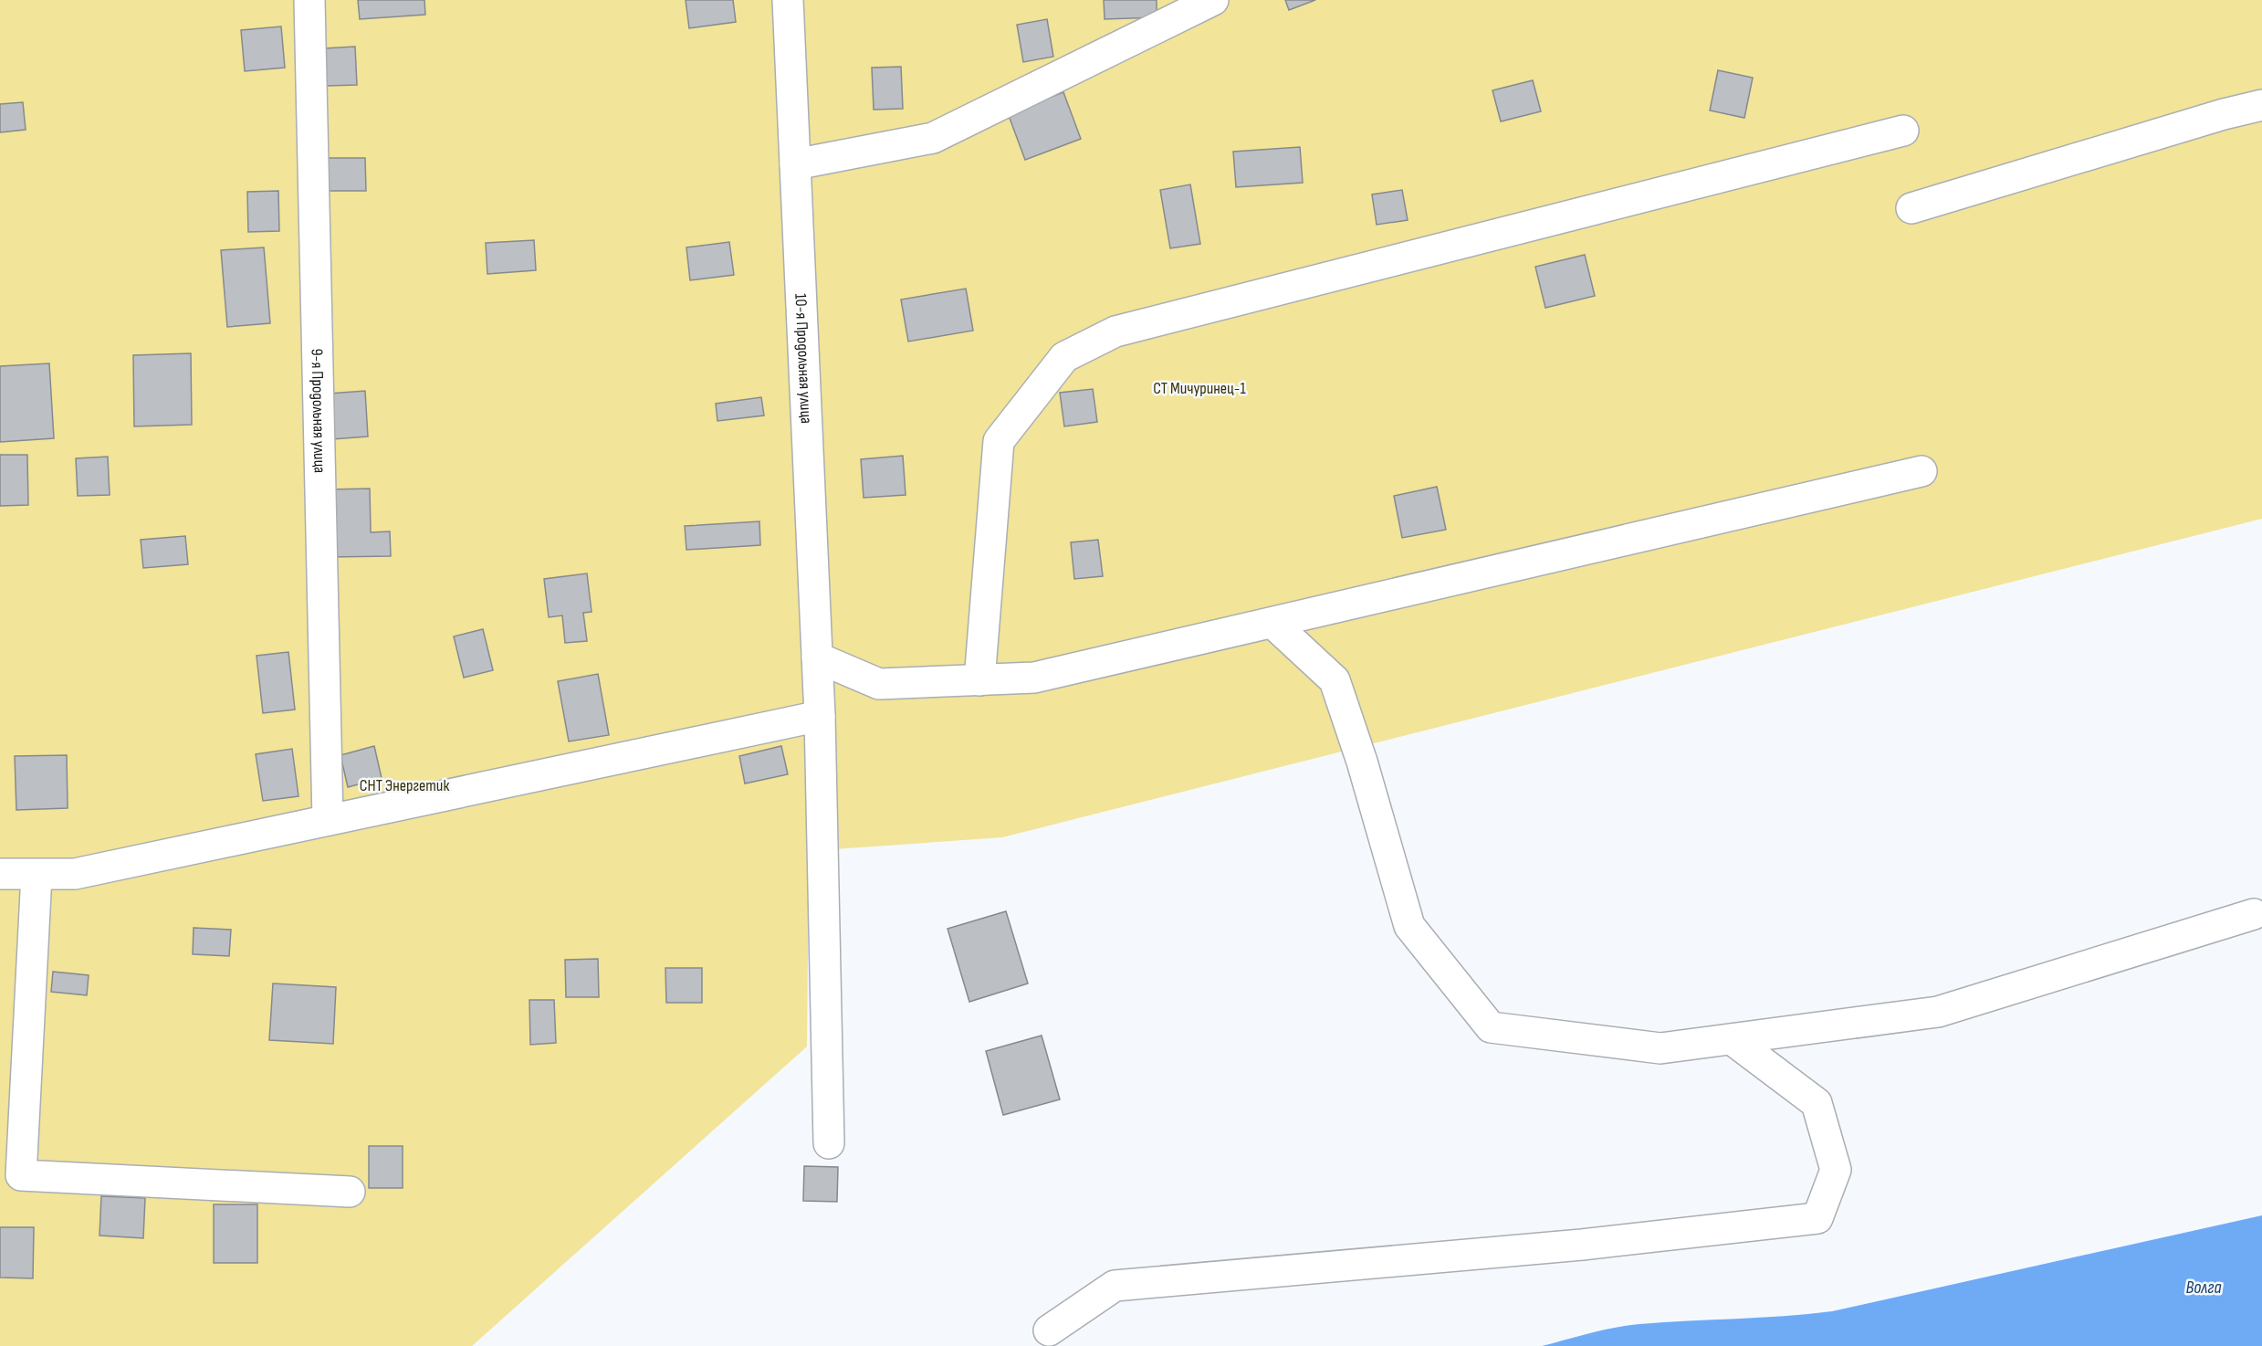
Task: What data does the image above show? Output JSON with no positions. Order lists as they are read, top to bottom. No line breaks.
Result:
{"streets":{"street":["10-я Продольная улица","9-я Продольная улица"]},"water":["Волга"],"parks":["СТ Мичуринец-1","СНТ Энергетик"]}
